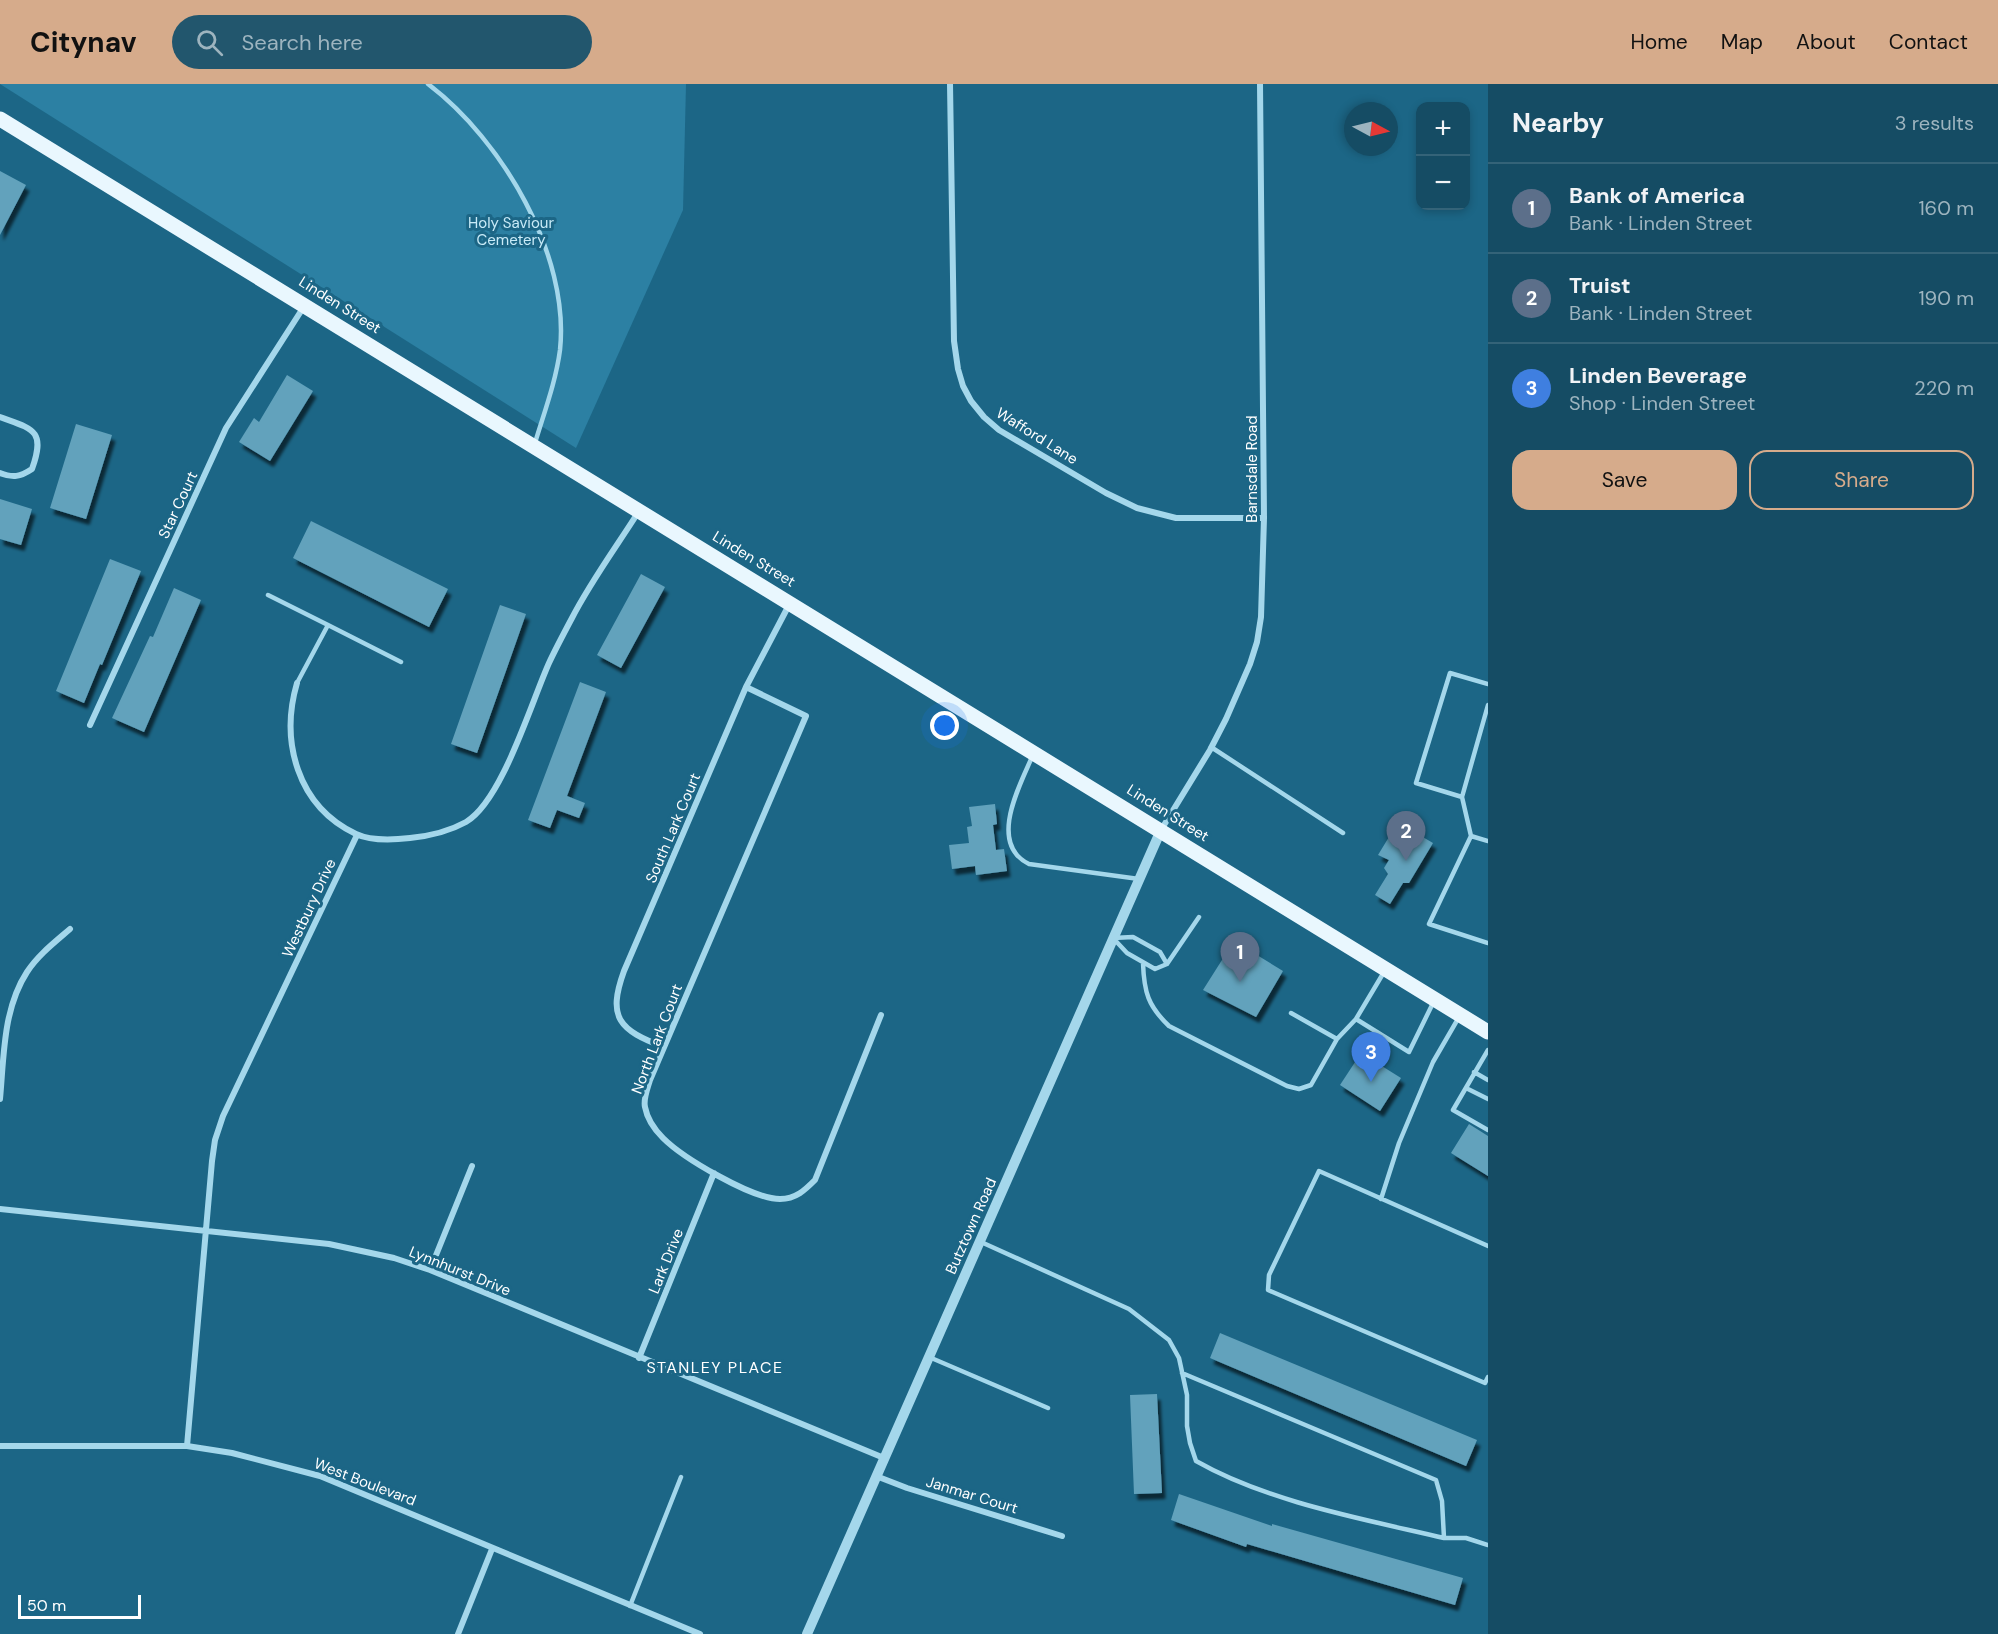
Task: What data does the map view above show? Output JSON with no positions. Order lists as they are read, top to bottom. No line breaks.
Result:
{"streets":{"main road":["Linden Street"],"street":["Wafford Lane","Barnsdale Road","Star Court","South Lark Court","Westbury Drive","North Lark Court","Butztown Road","Lark Drive","Lynnhurst Drive","West Boulevard","Janmar Court"]},"crossings":[["Linden Street","Barnsdale Road"],["Linden Street","Star Court"],["Linden Street","South Lark Court"],["Linden Street","Butztown Road"],["Wafford Lane","Barnsdale Road"],["Barnsdale Road","Butztown Road"],["South Lark Court","North Lark Court"],["Westbury Drive","Lynnhurst Drive"],["Westbury Drive","West Boulevard"],["North Lark Court","Lark Drive"],["Butztown Road","Lynnhurst Drive"],["Butztown Road","Janmar Court"],["Lark Drive","Lynnhurst Drive"]],"districts":["STANLEY PLACE"],"parks":["Holy Saviour Cemetery"],"scale_bar":"50 m","north":"right","page":{"header":"Citynav","search":"Search here","nav":["Home","Map","About","Contact"],"heading":["Nearby","3 results"],"map_buttons":["+","−"],"list":[{"mark":"1","name":"Bank of America","note":"Bank · Linden Street","value":"160 m"},{"mark":"2","name":"Truist","note":"Bank · Linden Street","value":"190 m"},{"mark":"3","name":"Linden Beverage","note":"Shop · Linden Street","value":"220 m"}],"buttons":["Save","Share"],"pins":["2","1","3"],"scale":"50 m"}}
